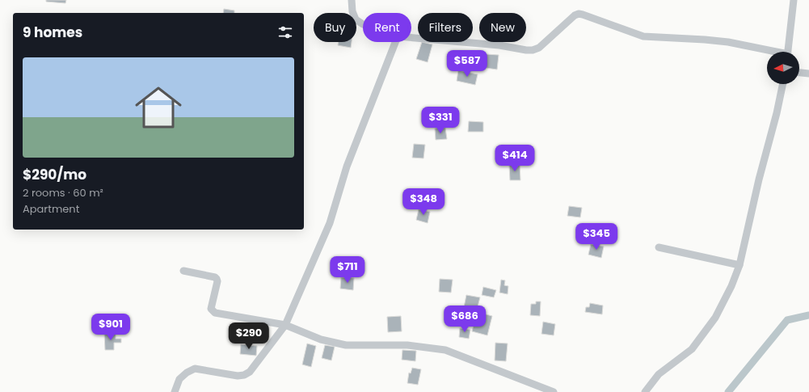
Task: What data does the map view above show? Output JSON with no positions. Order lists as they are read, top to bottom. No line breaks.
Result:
{"north":"left","page":{"chip":["Buy","Rent","Filters","New"],"heading":"9 homes","price":["$587","$331","$414","$348","$345","$711","$686","$901","$290"],"list":[{"name":"$290/mo","note":"2 rooms · 60 m² · Apartment"}]}}
